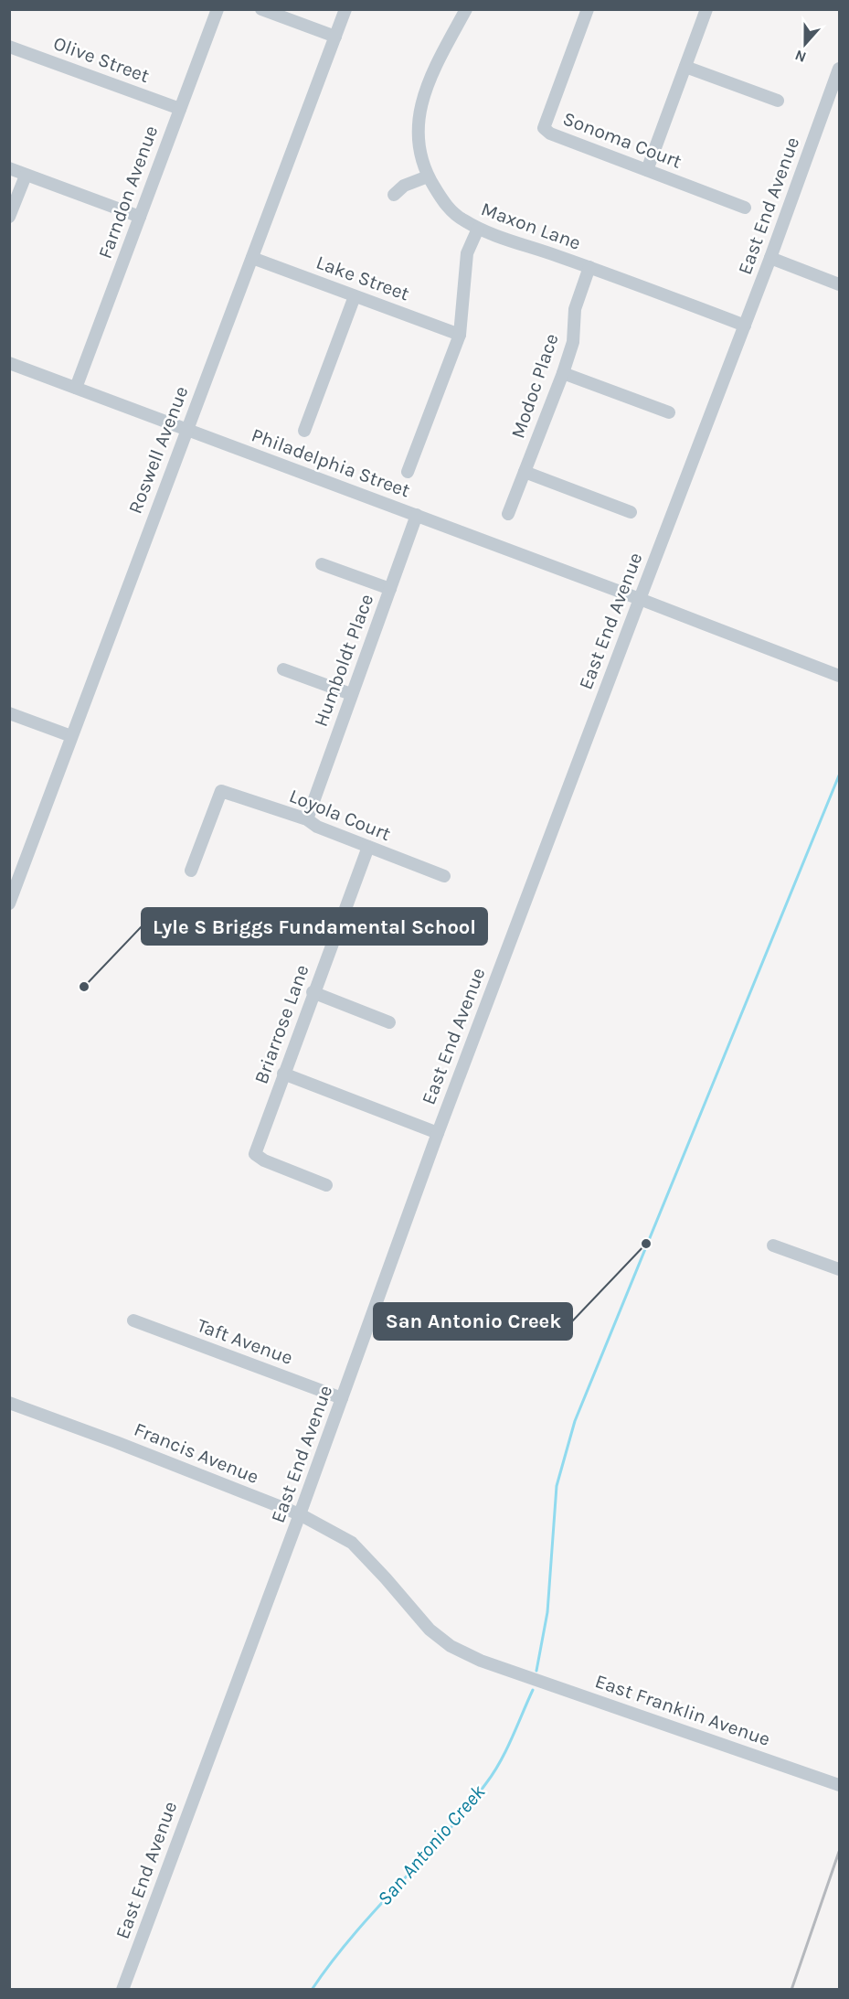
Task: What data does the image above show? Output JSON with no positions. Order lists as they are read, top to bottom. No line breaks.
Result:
{"streets":{"street":["Olive Street","Sonoma Court","Farndon Avenue","East End Avenue","Maxon Lane","Lake Street","Modoc Place","Roswell Avenue","Philadelphia Street","Humboldt Place","Loyola Court","Briarrose Lane","Taft Avenue","Francis Avenue","East Franklin Avenue"]},"crossings":[["Olive Street","Farndon Avenue"],["Farndon Avenue","Philadelphia Street"],["East End Avenue","Maxon Lane"],["East End Avenue","Philadelphia Street"],["East End Avenue","Taft Avenue"],["East End Avenue","Francis Avenue"],["Maxon Lane","Modoc Place"],["Lake Street","Roswell Avenue"],["Roswell Avenue","Philadelphia Street"],["Philadelphia Street","Humboldt Place"],["Humboldt Place","Loyola Court"],["Loyola Court","Briarrose Lane"],["Francis Avenue","East Franklin Avenue"]],"water":["San Antonio Creek"],"places":["Lyle S Briggs Fundamental School","San Antonio Creek"],"north":"bottom"}
